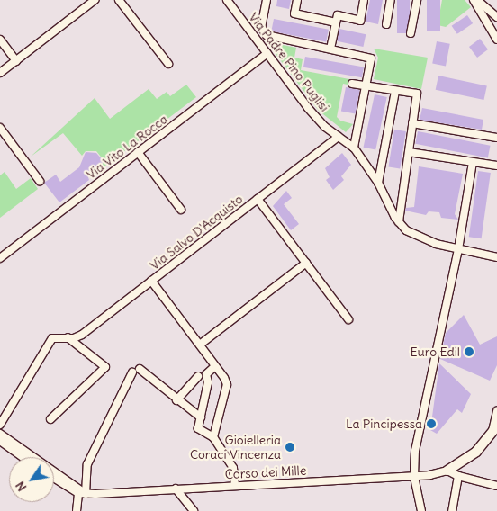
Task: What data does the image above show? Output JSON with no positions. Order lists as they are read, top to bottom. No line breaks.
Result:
{"streets":{"street":["Via Padre Pino Puglisi","Via Vito La Rocca","Via Salvo D'Acquisto","Corso dei Mille"]},"crossings":[["Via Padre Pino Puglisi","Via Vito La Rocca"],["Via Padre Pino Puglisi","Via Salvo D'Acquisto"]],"places":["Euro Edil","La Pincipessa","Gioielleria Coraci Vincenza"],"north":"bottom left"}
